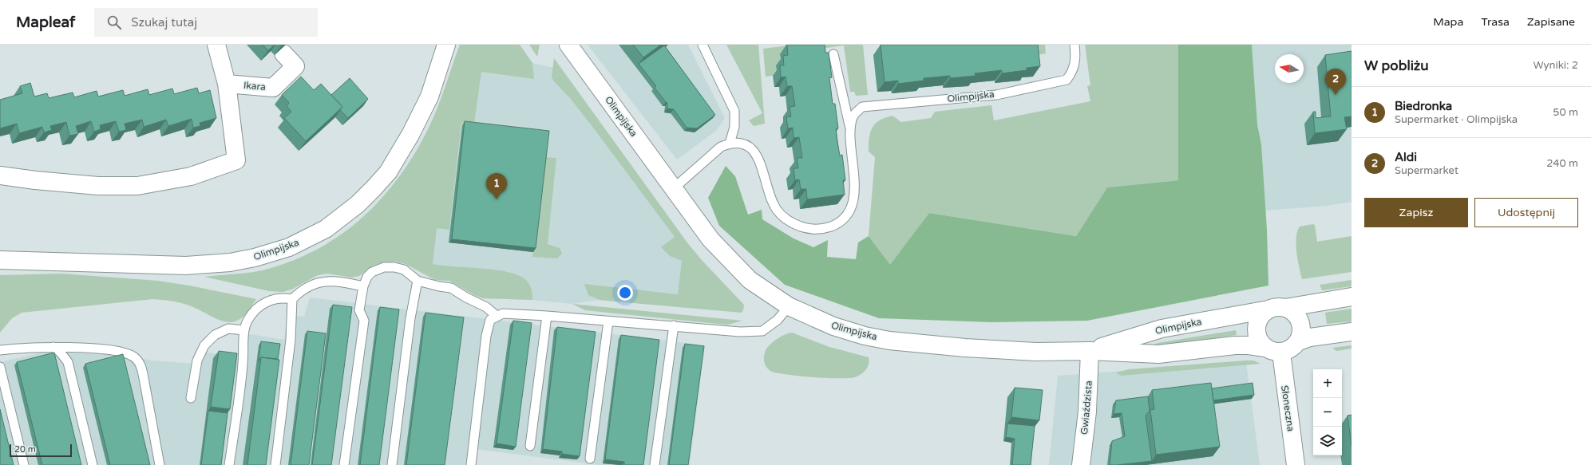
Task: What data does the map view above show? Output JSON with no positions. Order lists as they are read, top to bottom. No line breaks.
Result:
{"streets":{"street":["Ikara","Olimpijska","Gwiaździsta","Słoneczna"]},"crossings":[["Olimpijska","Gwiaździsta"],["Olimpijska","Słoneczna"]],"scale_bar":"20 m","north":"left","page":{"header":"Mapleaf","search":"Szukaj tutaj","nav":["Mapa","Trasa","Zapisane"],"heading":["W pobliżu","Wyniki: 2"],"pins":["2","1"],"list":[{"mark":"1","name":"Biedronka","note":"Supermarket · Olimpijska","value":"50 m"},{"mark":"2","name":"Aldi","note":"Supermarket","value":"240 m"}],"buttons":["Zapisz","Udostępnij"],"map_buttons":["+","−"],"scale":"20 m"}}
